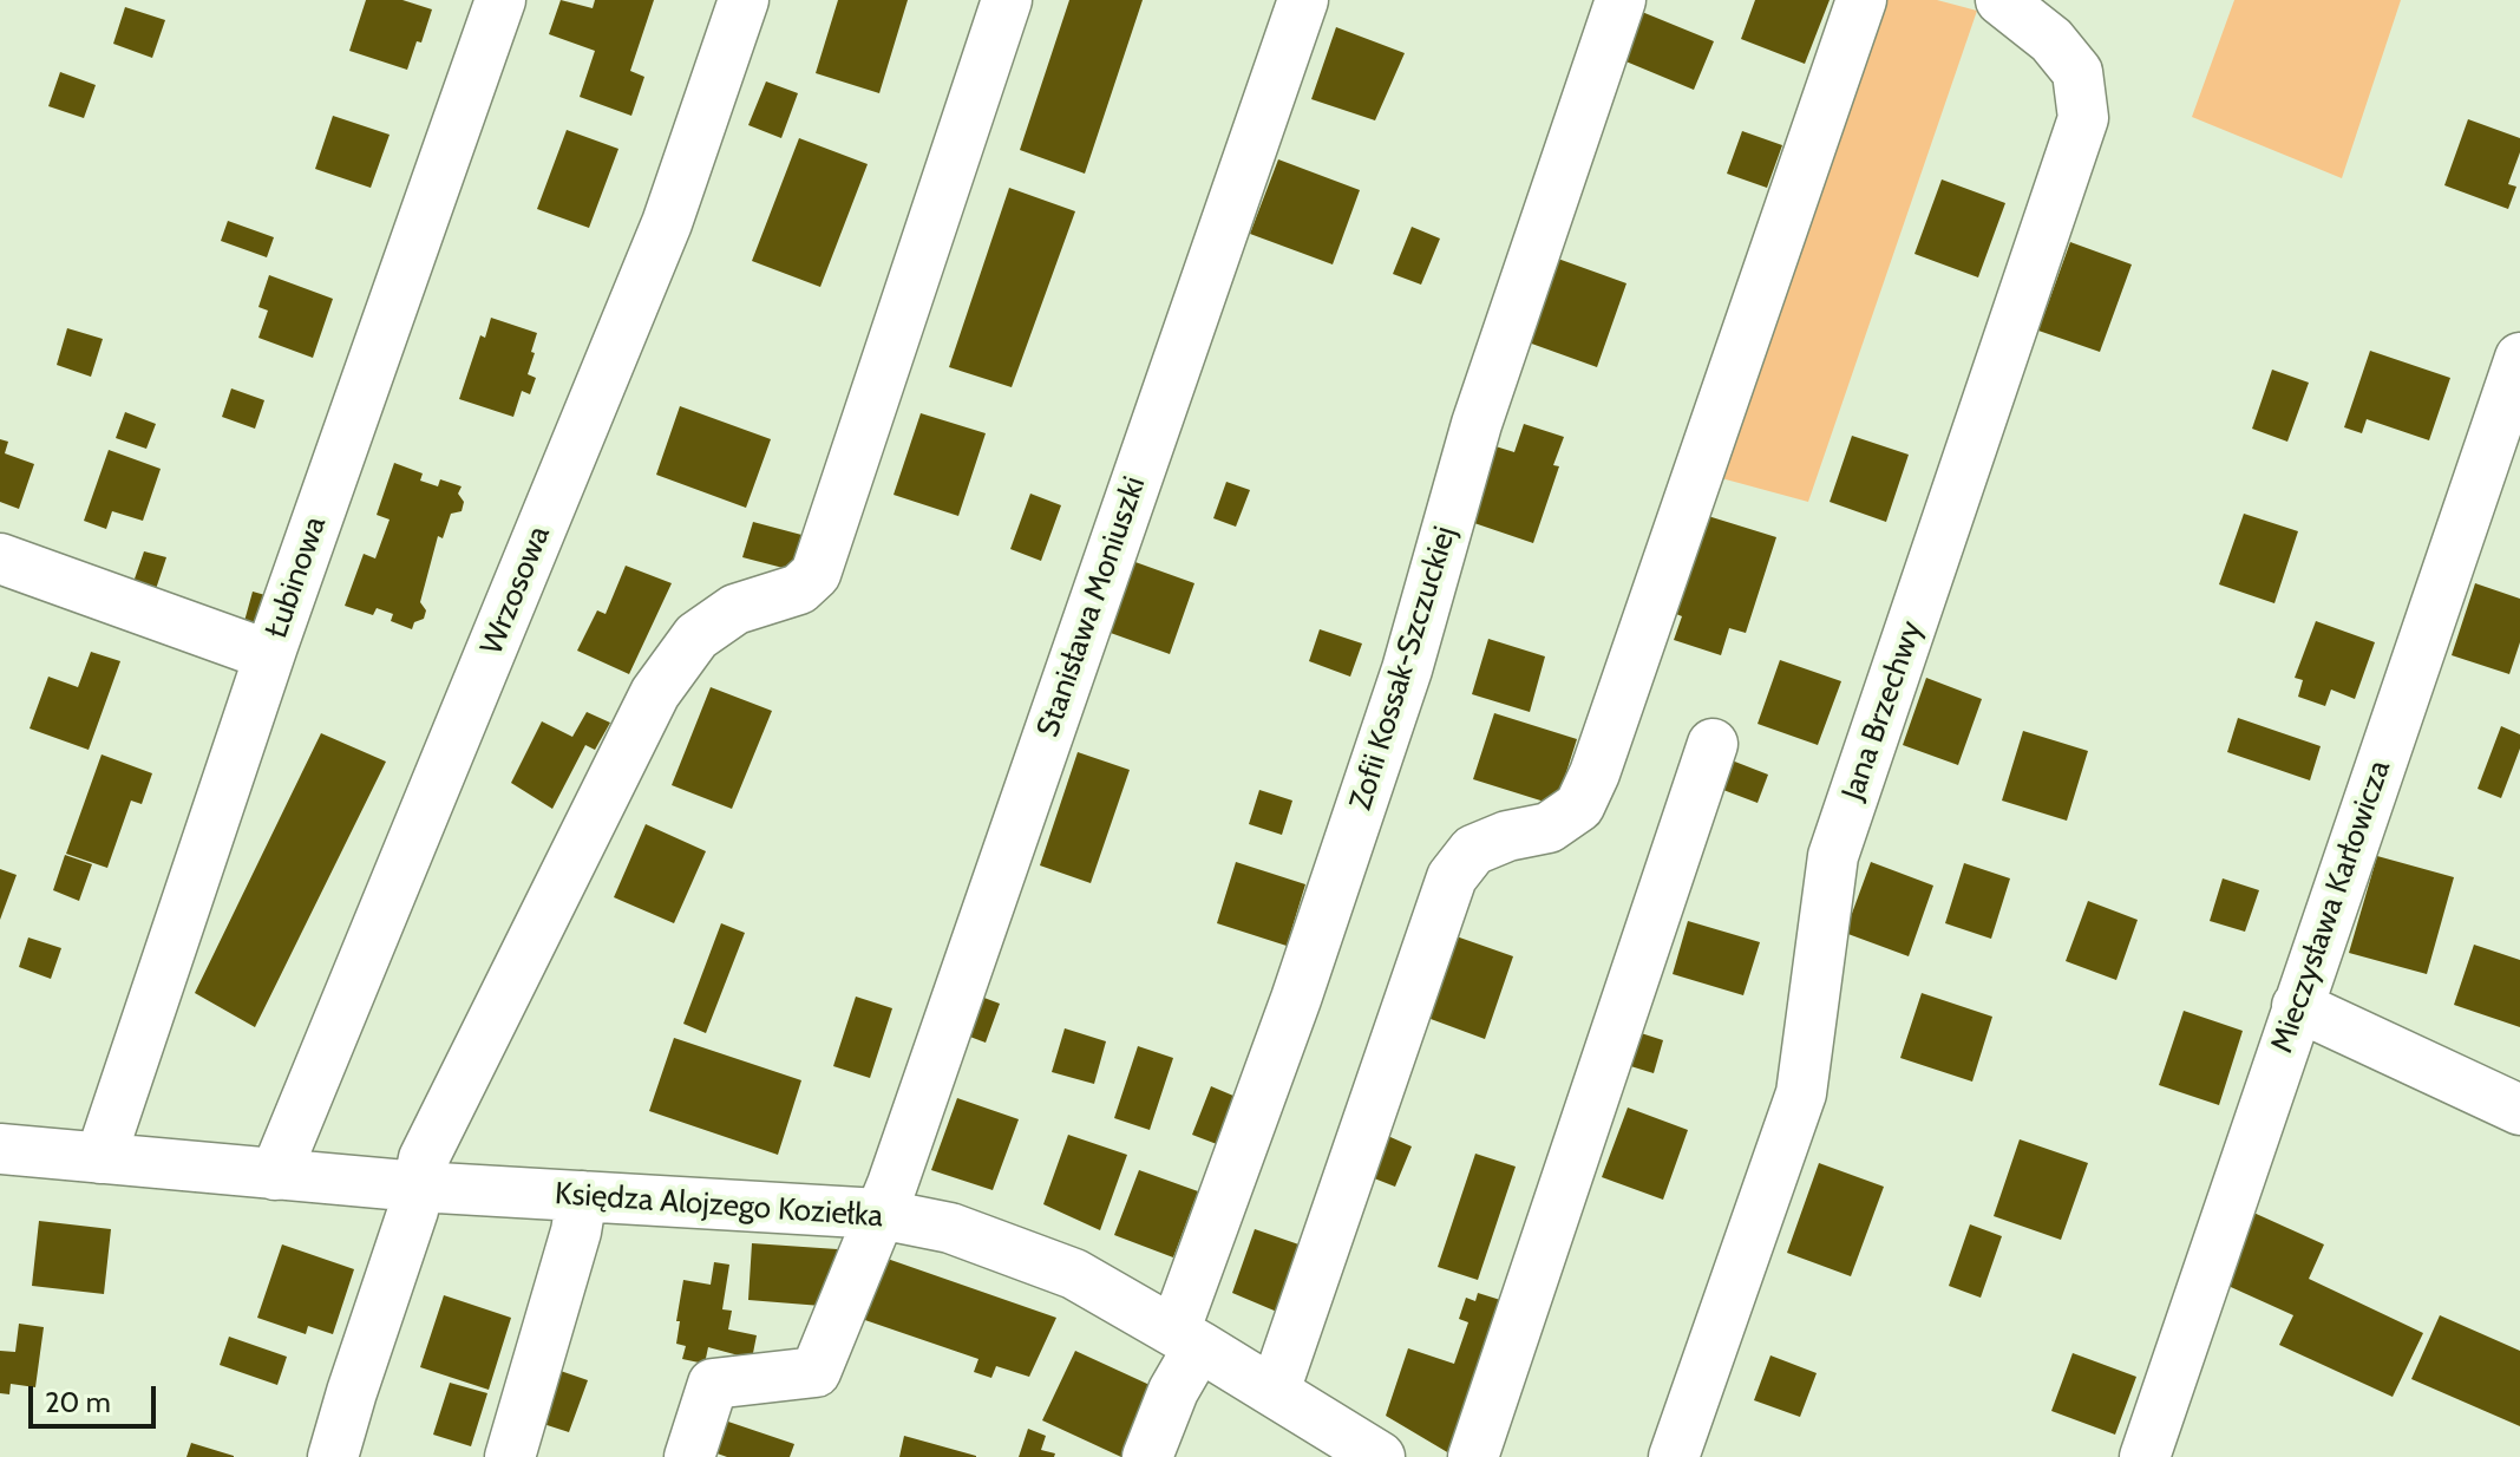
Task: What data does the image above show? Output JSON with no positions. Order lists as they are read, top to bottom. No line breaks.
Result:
{"streets":{"street":["Łubinowa","Wrzosowa","Stanisława Moniuszki","Zofii Kossak-Szczuckiej","Jana Brzechwy","Mieczysława Karłowicza","Księdza Alojzego Koziełka"]},"crossings":[["Łubinowa","Księdza Alojzego Koziełka"],["Wrzosowa","Księdza Alojzego Koziełka"],["Stanisława Moniuszki","Księdza Alojzego Koziełka"],["Zofii Kossak-Szczuckiej","Księdza Alojzego Koziełka"]],"scale_bar":"20 m"}
